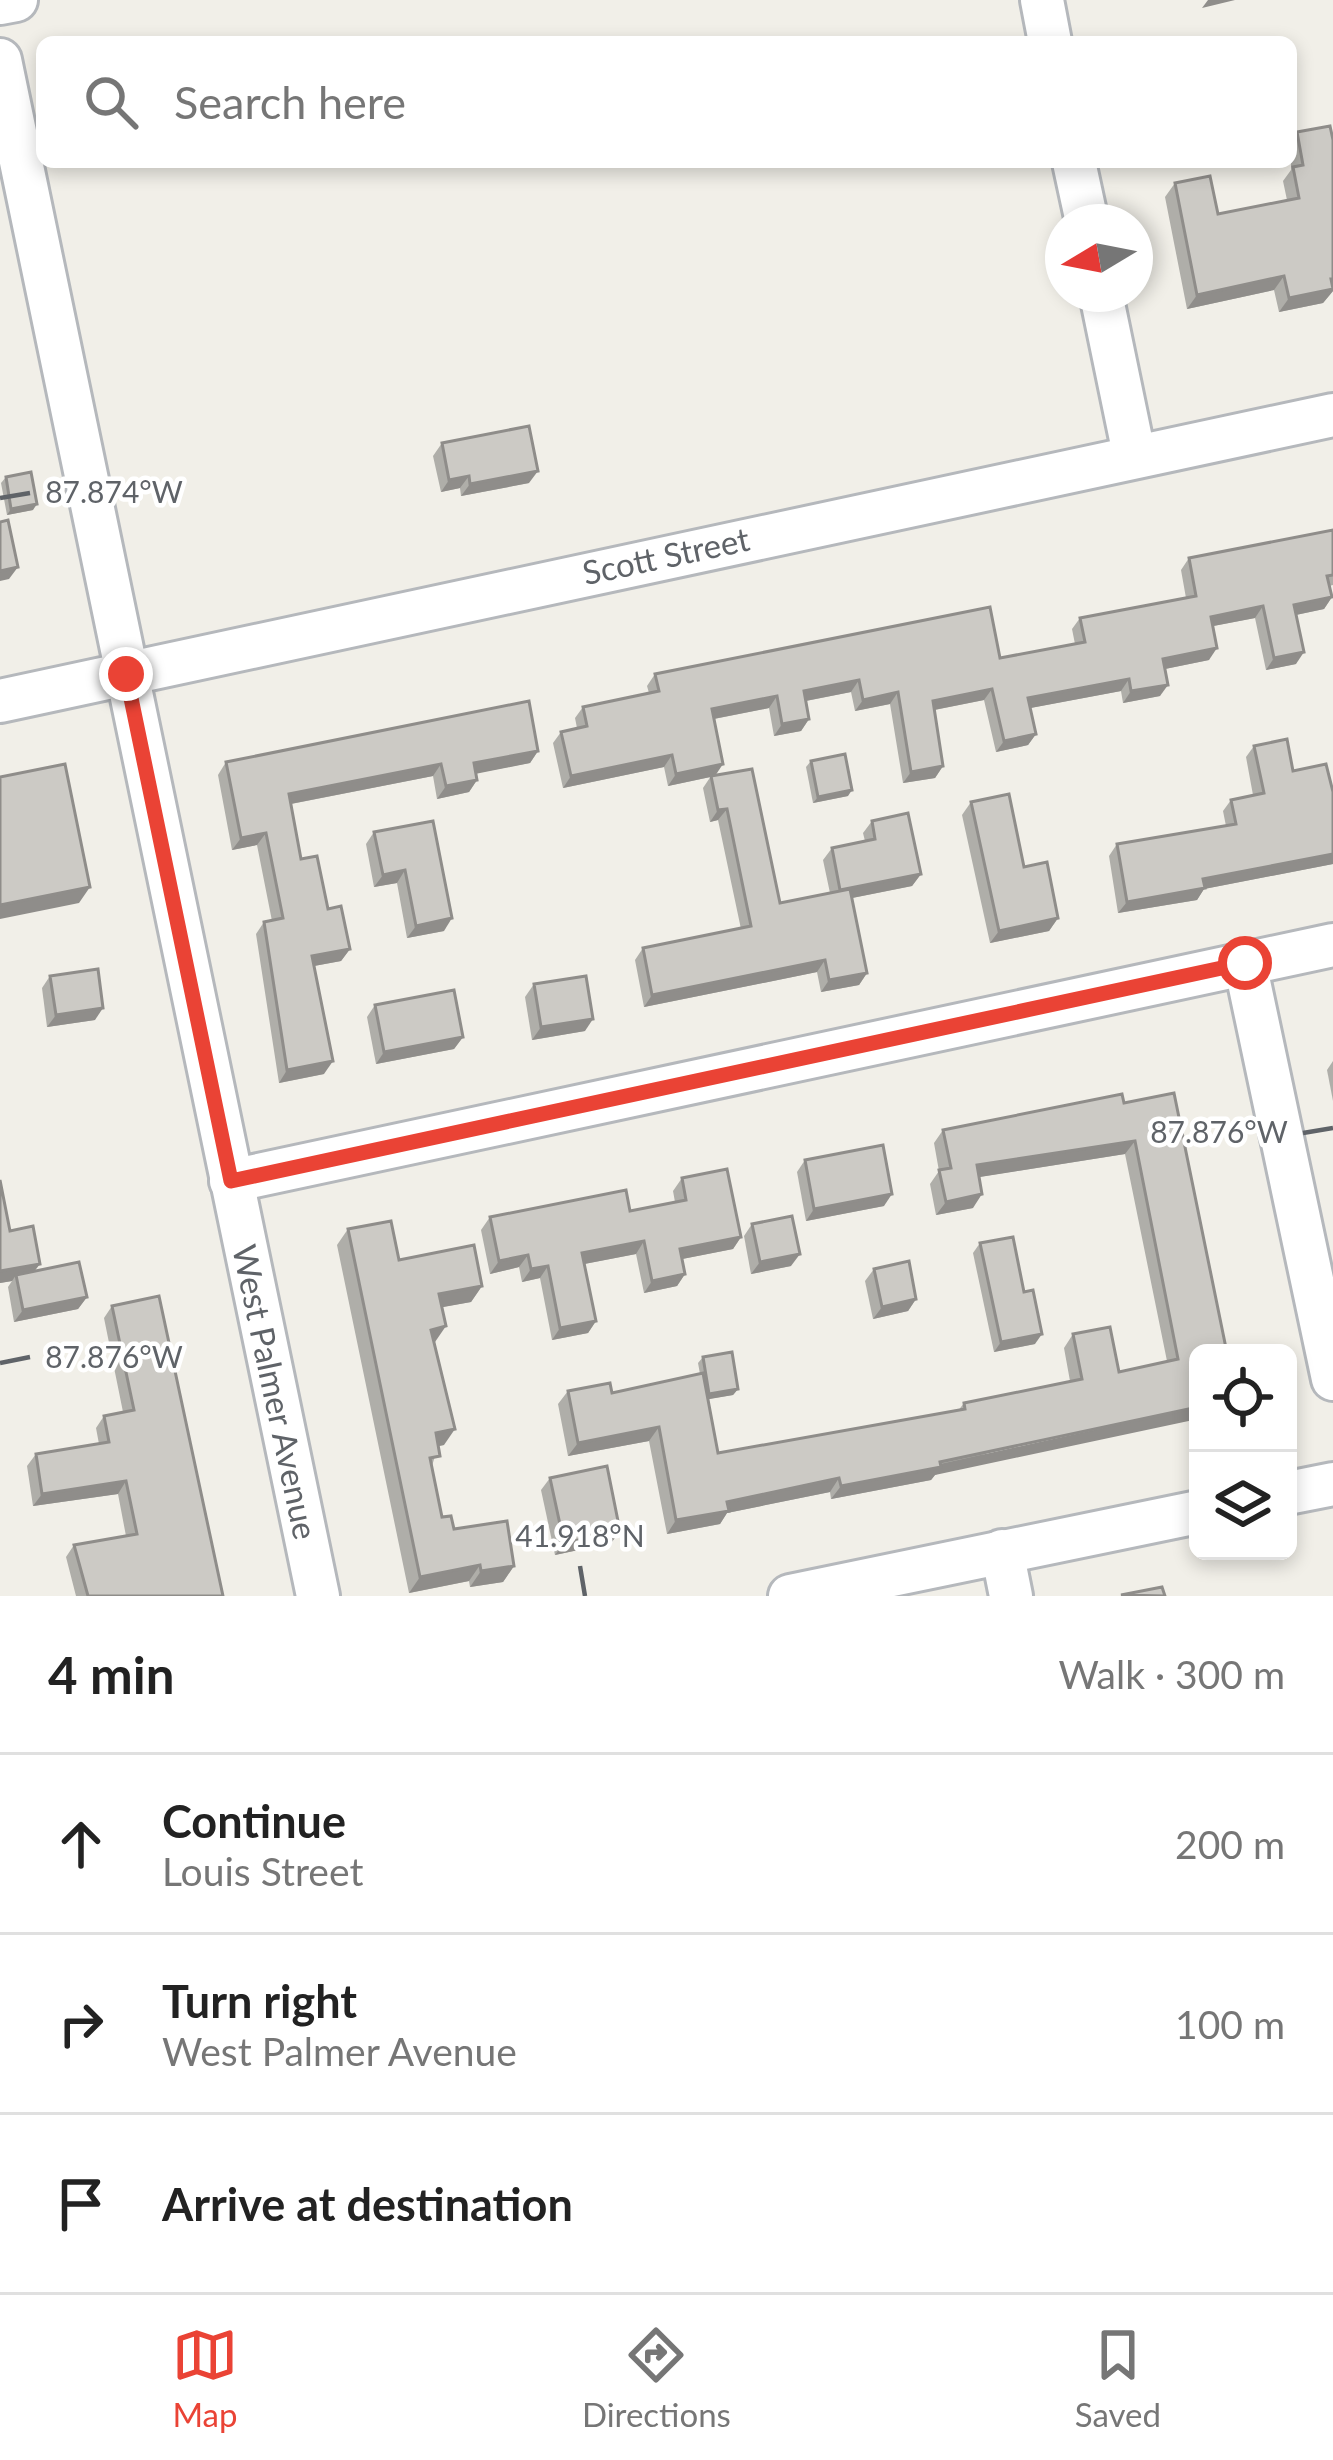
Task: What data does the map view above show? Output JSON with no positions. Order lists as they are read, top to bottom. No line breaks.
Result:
{"streets":{"street":["Scott Street","West Palmer Avenue"]},"crossings":[["Scott Street","West Palmer Avenue"]],"north":"left","page":{"search":"Search here","heading":["4 min","Walk · 300 m"],"list":[["Continue","Louis Street","200 m"],["Turn right","West Palmer Avenue","100 m"],"Arrive at destination"],"nav":["Map","Directions","Saved"]},"coordinates":["87.874°W","87.876°W","41.918°N"]}
